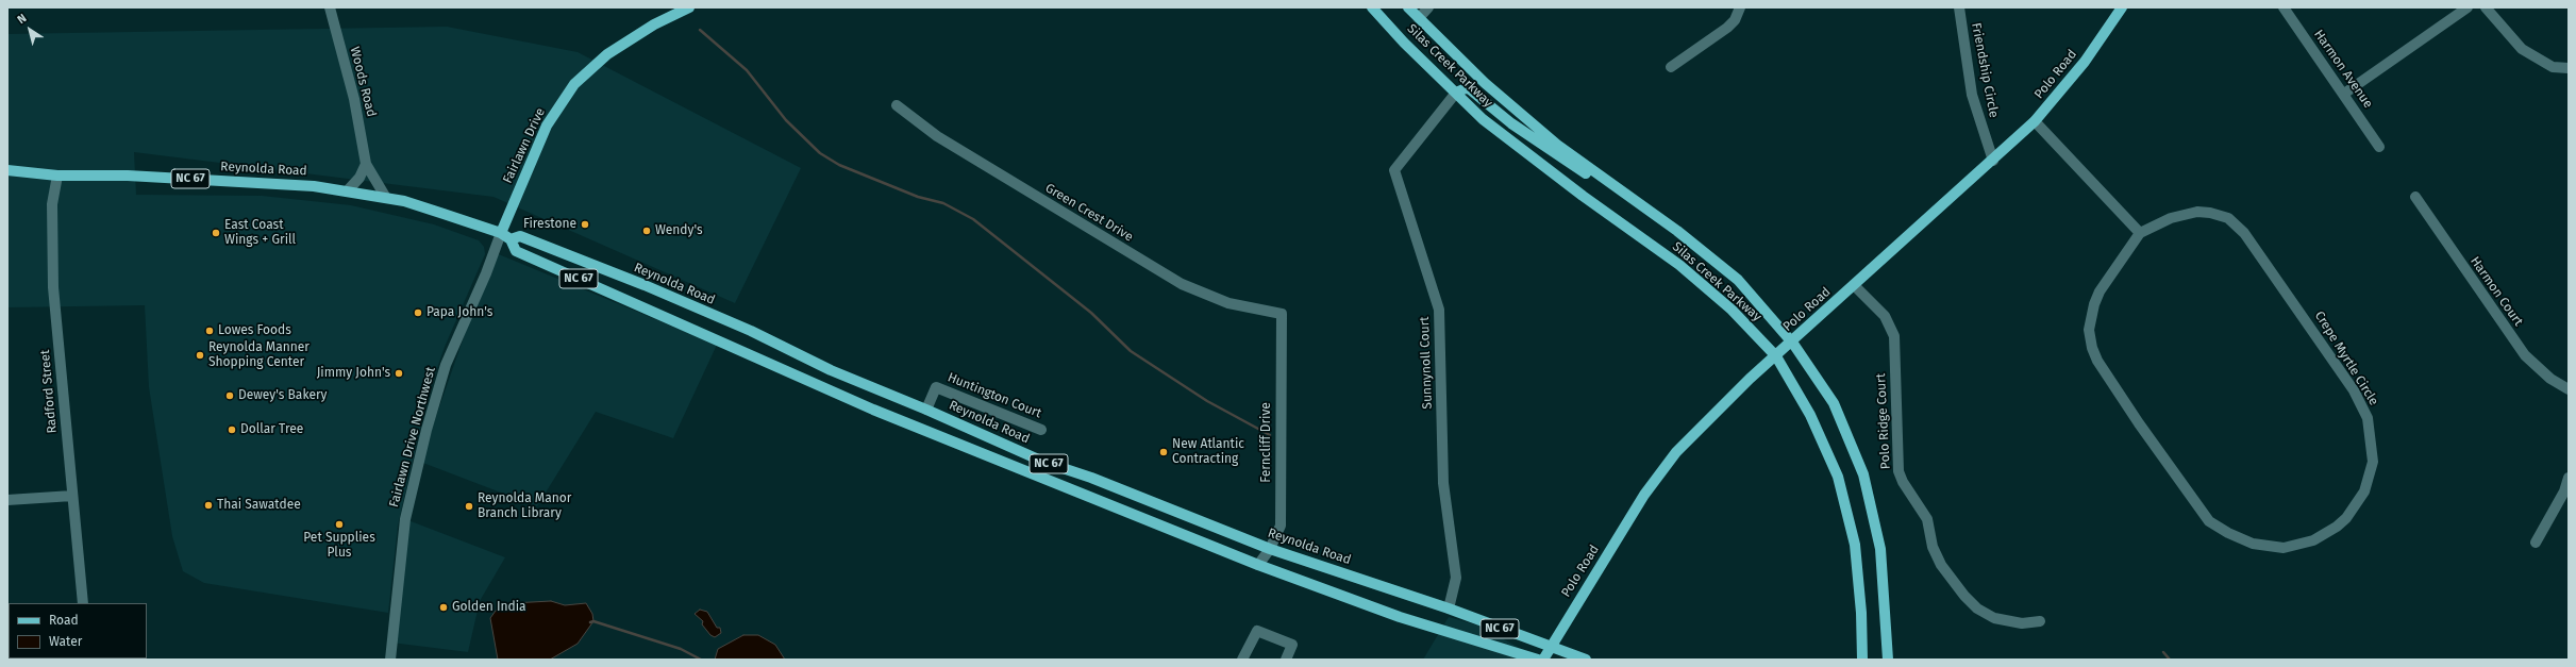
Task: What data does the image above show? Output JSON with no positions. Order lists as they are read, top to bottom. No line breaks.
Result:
{"streets":{"main road":["Silas Creek Parkway","Polo Road","Fairlawn Drive","Reynolda Road","NC 67"],"street":["Harmon Avenue","Friendship Circle","Woods Road","Green Crest Drive","Harmon Court","Crepe Myrtle Circle","Sunnynoll Court","Radford Street","Huntington Court","Polo Ridge Court","Fairlawn Drive Northwest","Ferncliff Drive"]},"crossings":[["Silas Creek Parkway","Sunnynoll Court"],["Friendship Circle","Polo Road"],["Polo Road","Reynolda Road"],["Polo Road","Polo Ridge Court"],["Woods Road","Reynolda Road"],["Fairlawn Drive","Reynolda Road"],["Fairlawn Drive","Fairlawn Drive Northwest"],["Reynolda Road","Sunnynoll Court"],["Reynolda Road","Radford Street"],["Reynolda Road","Huntington Court"],["Reynolda Road","Fairlawn Drive Northwest"],["Reynolda Road","Ferncliff Drive"],["Green Crest Drive","Ferncliff Drive"]],"places":["Firestone","Wendy's","East Coast Wings + Grill","Papa John's","Lowes Foods","Reynolda Manner Shopping Center","Jimmy John's","Dewey's Bakery","Dollar Tree","New Atlantic Contracting","Thai Sawatdee","Reynolda Manor Branch Library","Pet Supplies Plus","Golden India"],"legend":["Road","Water"],"north":"top left"}
